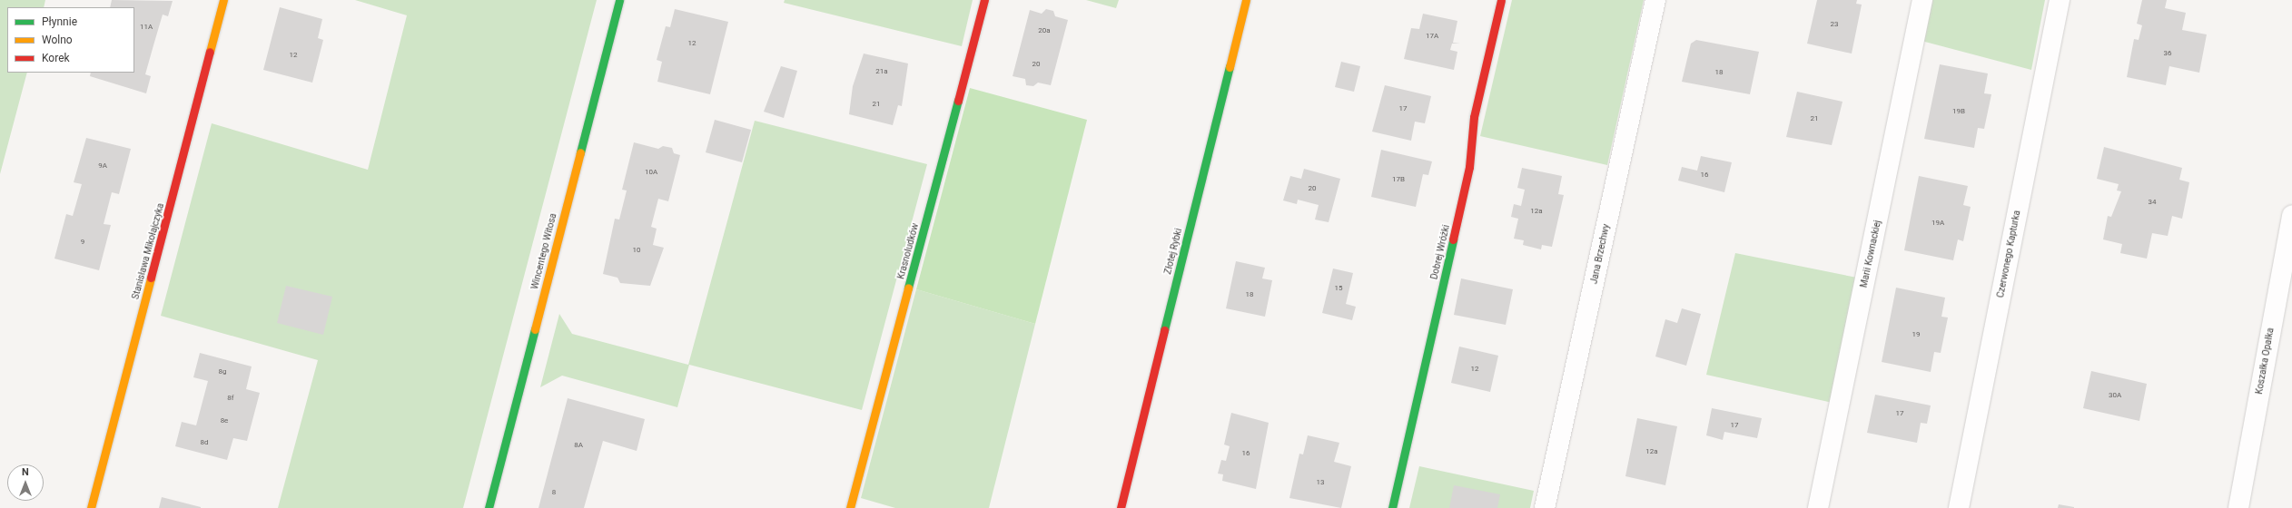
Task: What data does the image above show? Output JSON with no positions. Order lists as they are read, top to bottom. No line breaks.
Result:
{"streets":{"street":["Stanisława Mikołajczyka","Wincentego Witosa","Krasnoludków","Złotej Rybki","Dobrej Wróżki","Jana Brzechwy","Marii Kownackiej","Czerwonego Kapturka","Koszałka Opałka"]},"house_numbers":["23","11A","20a","17A","12","36","12","20","21a","18","21","17","19B","21","9A","10A","16","17B","20","34","12a","19A","9","10","15","18","19","12","8g","30A","8f","17","8e","17","8d","8A","12a","16","13","8"],"legend":["Płynnie","Wolno","Korek"],"north":"top"}
